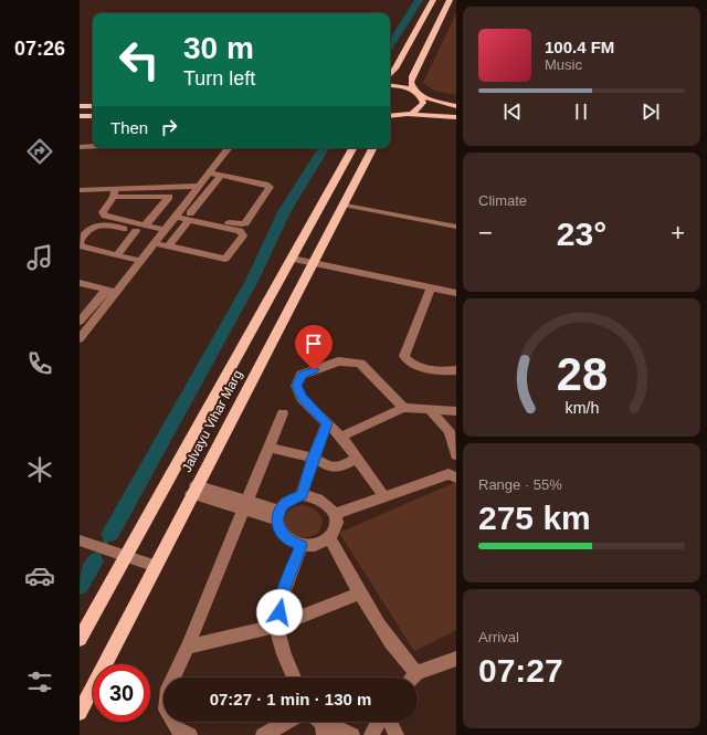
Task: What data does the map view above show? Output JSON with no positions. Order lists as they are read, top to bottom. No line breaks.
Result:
{"streets":{"main road":["Jalvayu Vihar Marg"]},"page":{"tabs":"07:26","turn":["30 m","Turn left"],"song":["100.4 FM","Music"],"then":"Then","tile":["Climate",["Range · 55%","275 km"],["Arrival","07:27"]],"heat":["−","23°","+"],"limit":"30","trip":"07:27 · 1 min · 130 m","gauge":["28","km/h"]}}
